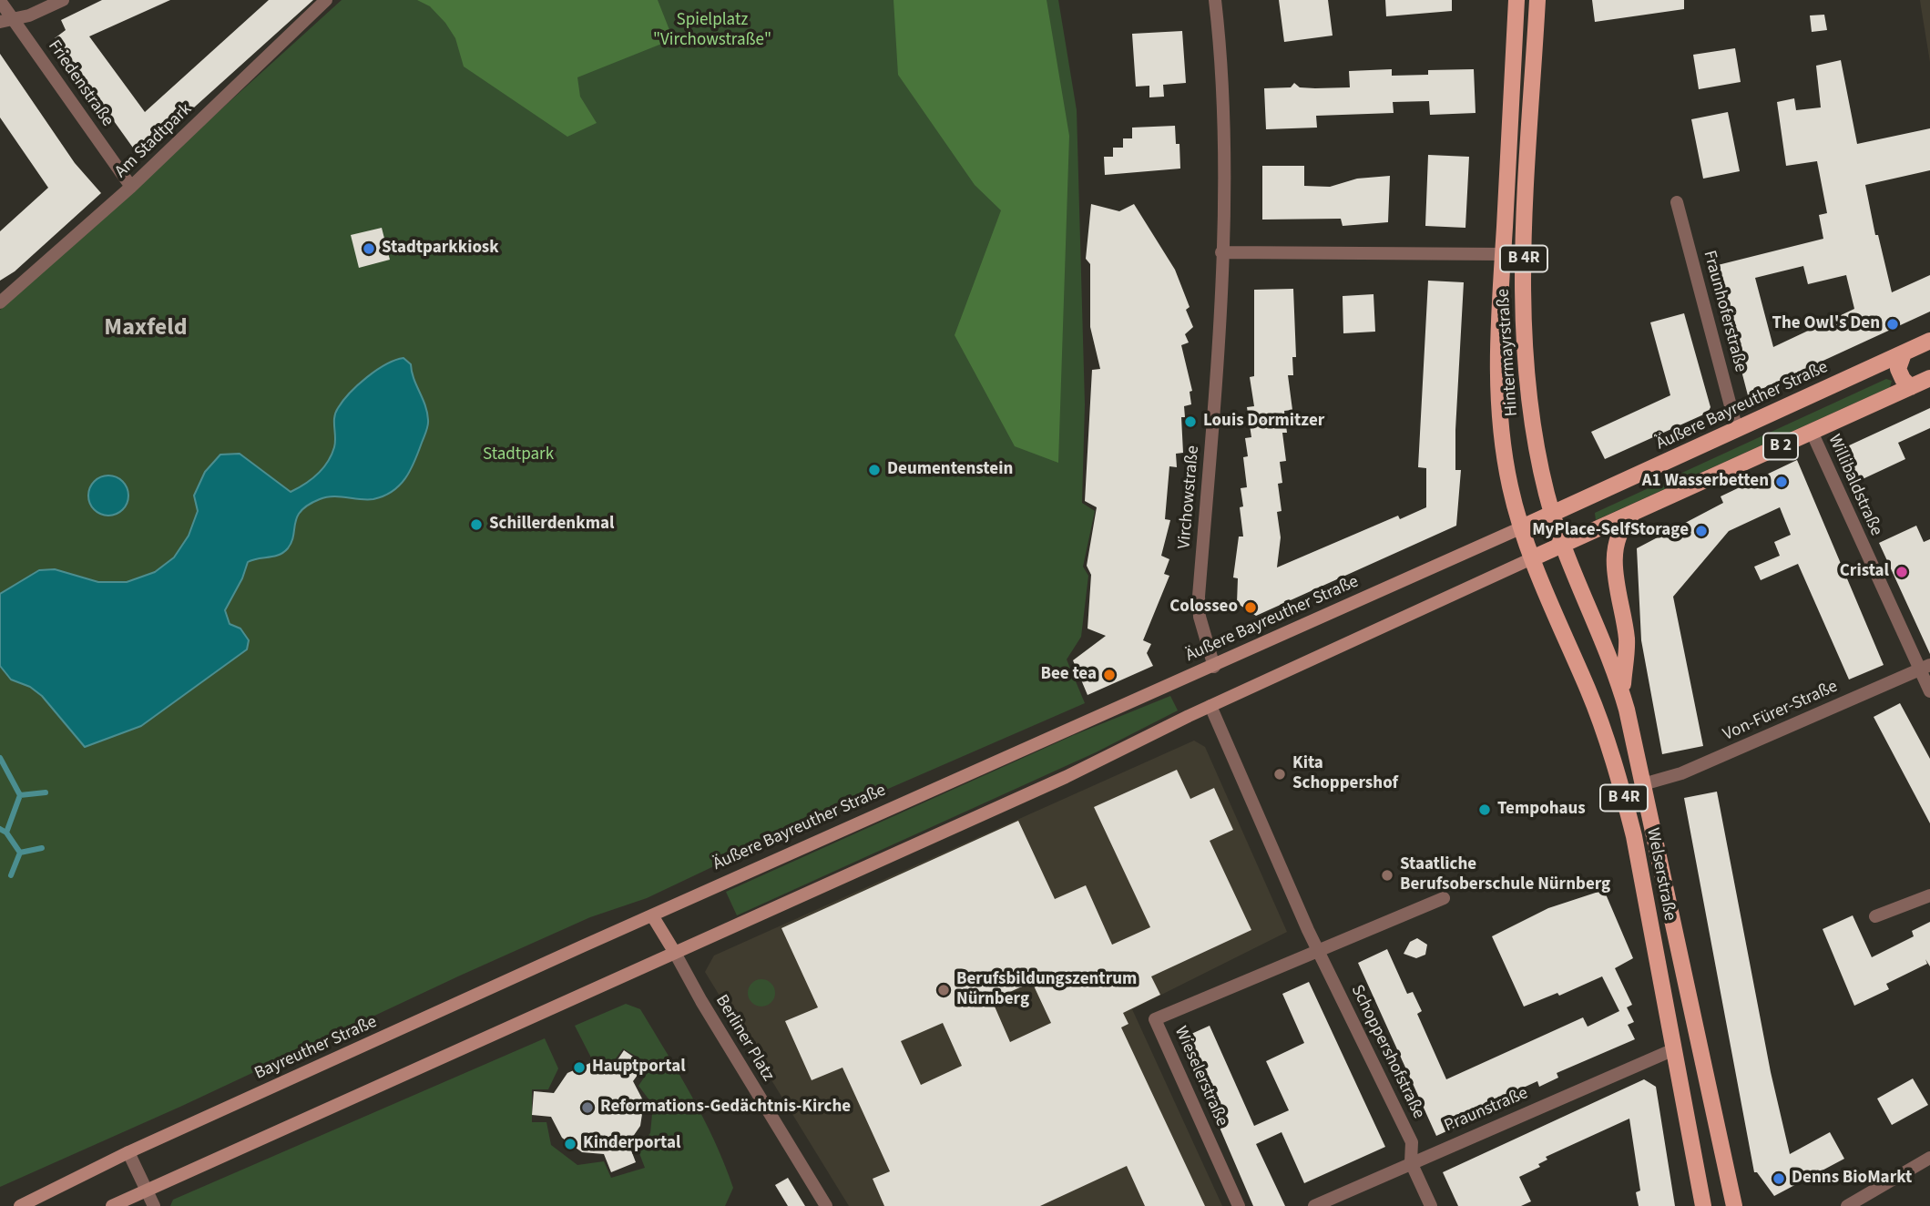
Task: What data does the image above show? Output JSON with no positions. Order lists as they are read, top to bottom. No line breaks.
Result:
{"streets":{"main road":["B 4R","Hintermayrstraße","Äußere Bayreuther Straße","B 2","Welserstraße","Bayreuther Straße"],"street":["Friedenstraße","Am Stadtpark","Fraunhoferstraße","Willibaldstraße","Virchowstraße","Von-Fürer-Straße","Berliner Platz","Schoppershofstraße","Wieselerstraße","Praunstraße"]},"crossings":[["Friedenstraße","Am Stadtpark"],["Fraunhoferstraße","Äußere Bayreuther Straße"],["Hintermayrstraße","Äußere Bayreuther Straße"],["Hintermayrstraße","B 2"],["Hintermayrstraße","Welserstraße"],["Äußere Bayreuther Straße","Virchowstraße"],["Äußere Bayreuther Straße","Welserstraße"],["Äußere Bayreuther Straße","Bayreuther Straße"],["B 2","Willibaldstraße"],["B 2","Welserstraße"],["Willibaldstraße","Von-Fürer-Straße"],["Von-Fürer-Straße","Welserstraße"],["Welserstraße","Praunstraße"],["Schoppershofstraße","Wieselerstraße"],["Schoppershofstraße","Praunstraße"]],"districts":["Maxfeld"],"parks":["Spielplatz \"Virchowstraße\"","Stadtpark"],"places":["Stadtparkkiosk","The Owl's Den","Louis Dormitzer","Deumentenstein","A1 Wasserbetten","Schillerdenkmal","MyPlace-SelfStorage","Cristal","Colosseo","Bee tea","Kita Schoppershof","Tempohaus","Staatliche Berufsoberschule Nürnberg","Berufsbildungszentrum Nürnberg","Hauptportal","Reformations-Gedächtnis-Kirche","Kinderportal","Denns BioMarkt"]}
